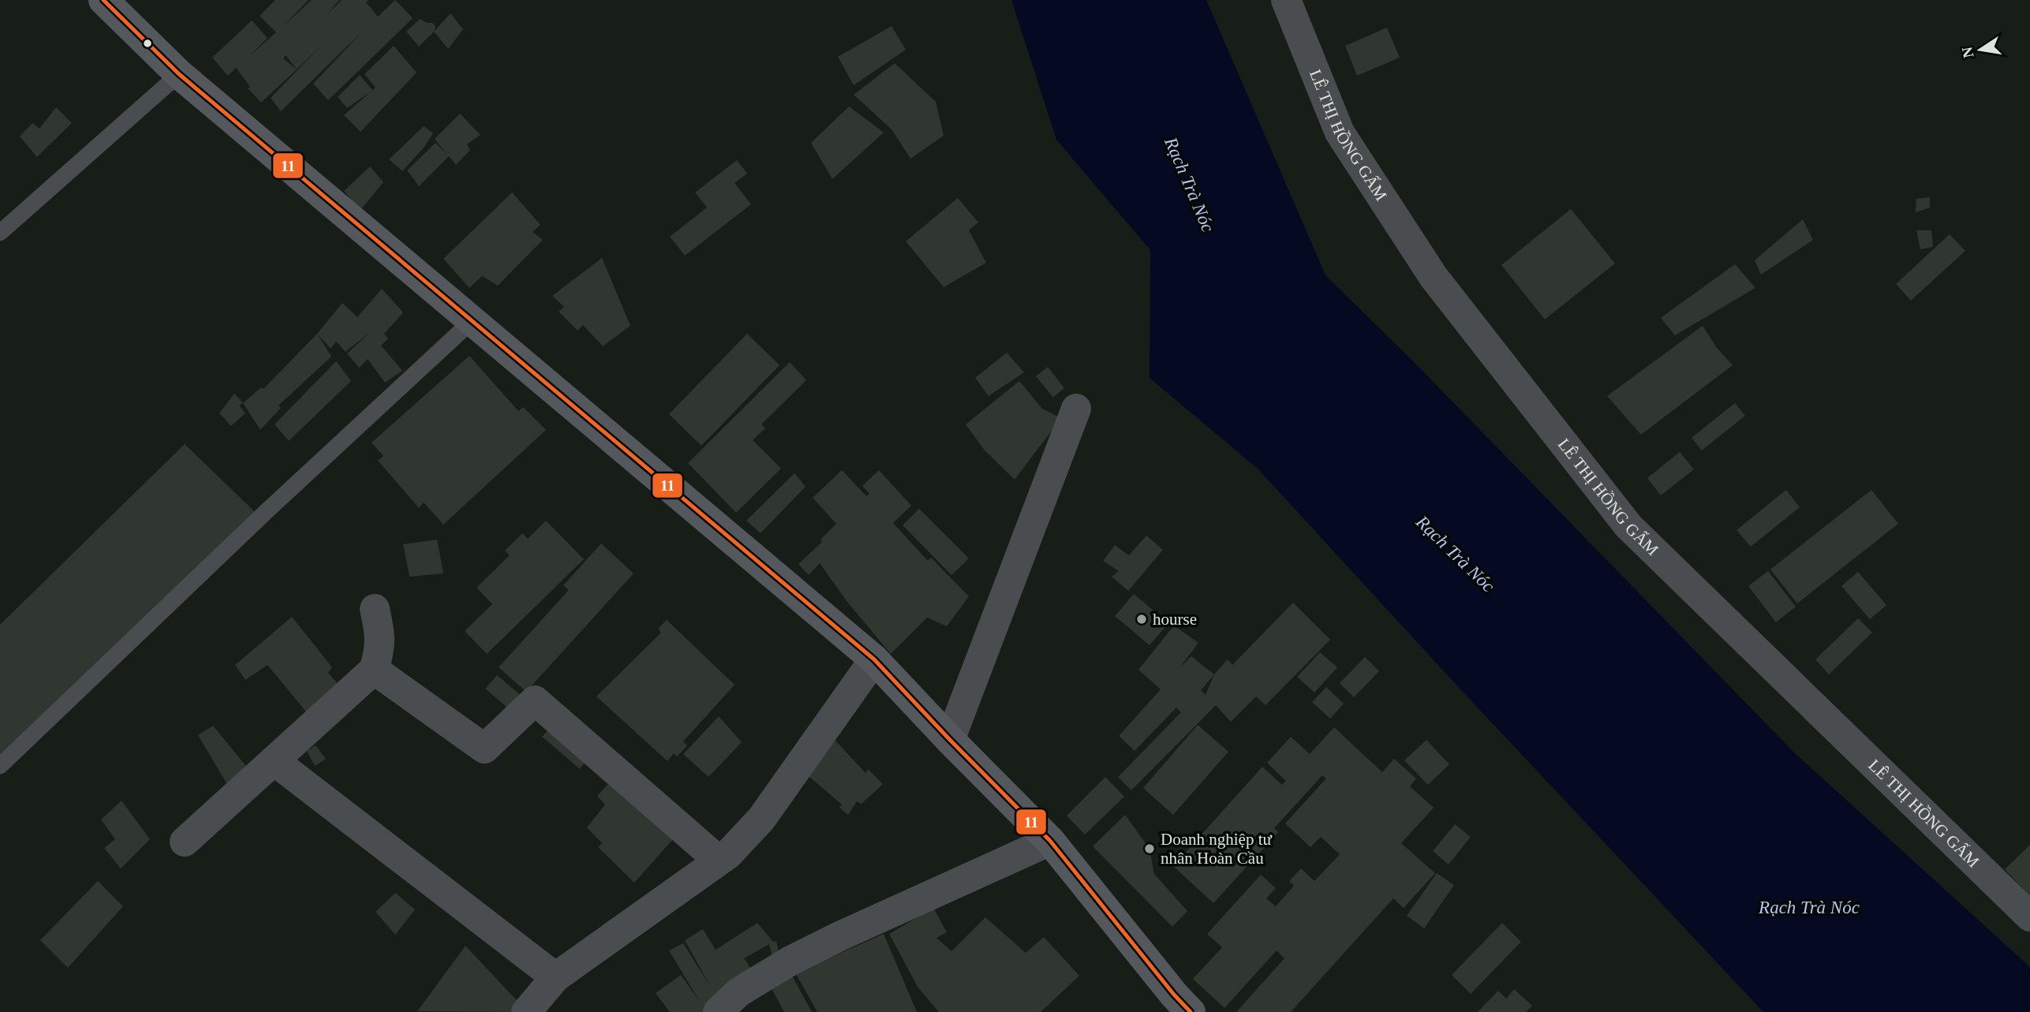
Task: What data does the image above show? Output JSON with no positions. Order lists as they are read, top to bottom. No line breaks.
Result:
{"streets":{"street":["LÊ THỊ HỒNG GẤM"]},"water":["Rạch Trà Nóc"],"places":["hourse","Doanh nghiệp tư nhân Hoàn Cầu"],"lines":["transit line 11"],"north":"left"}
